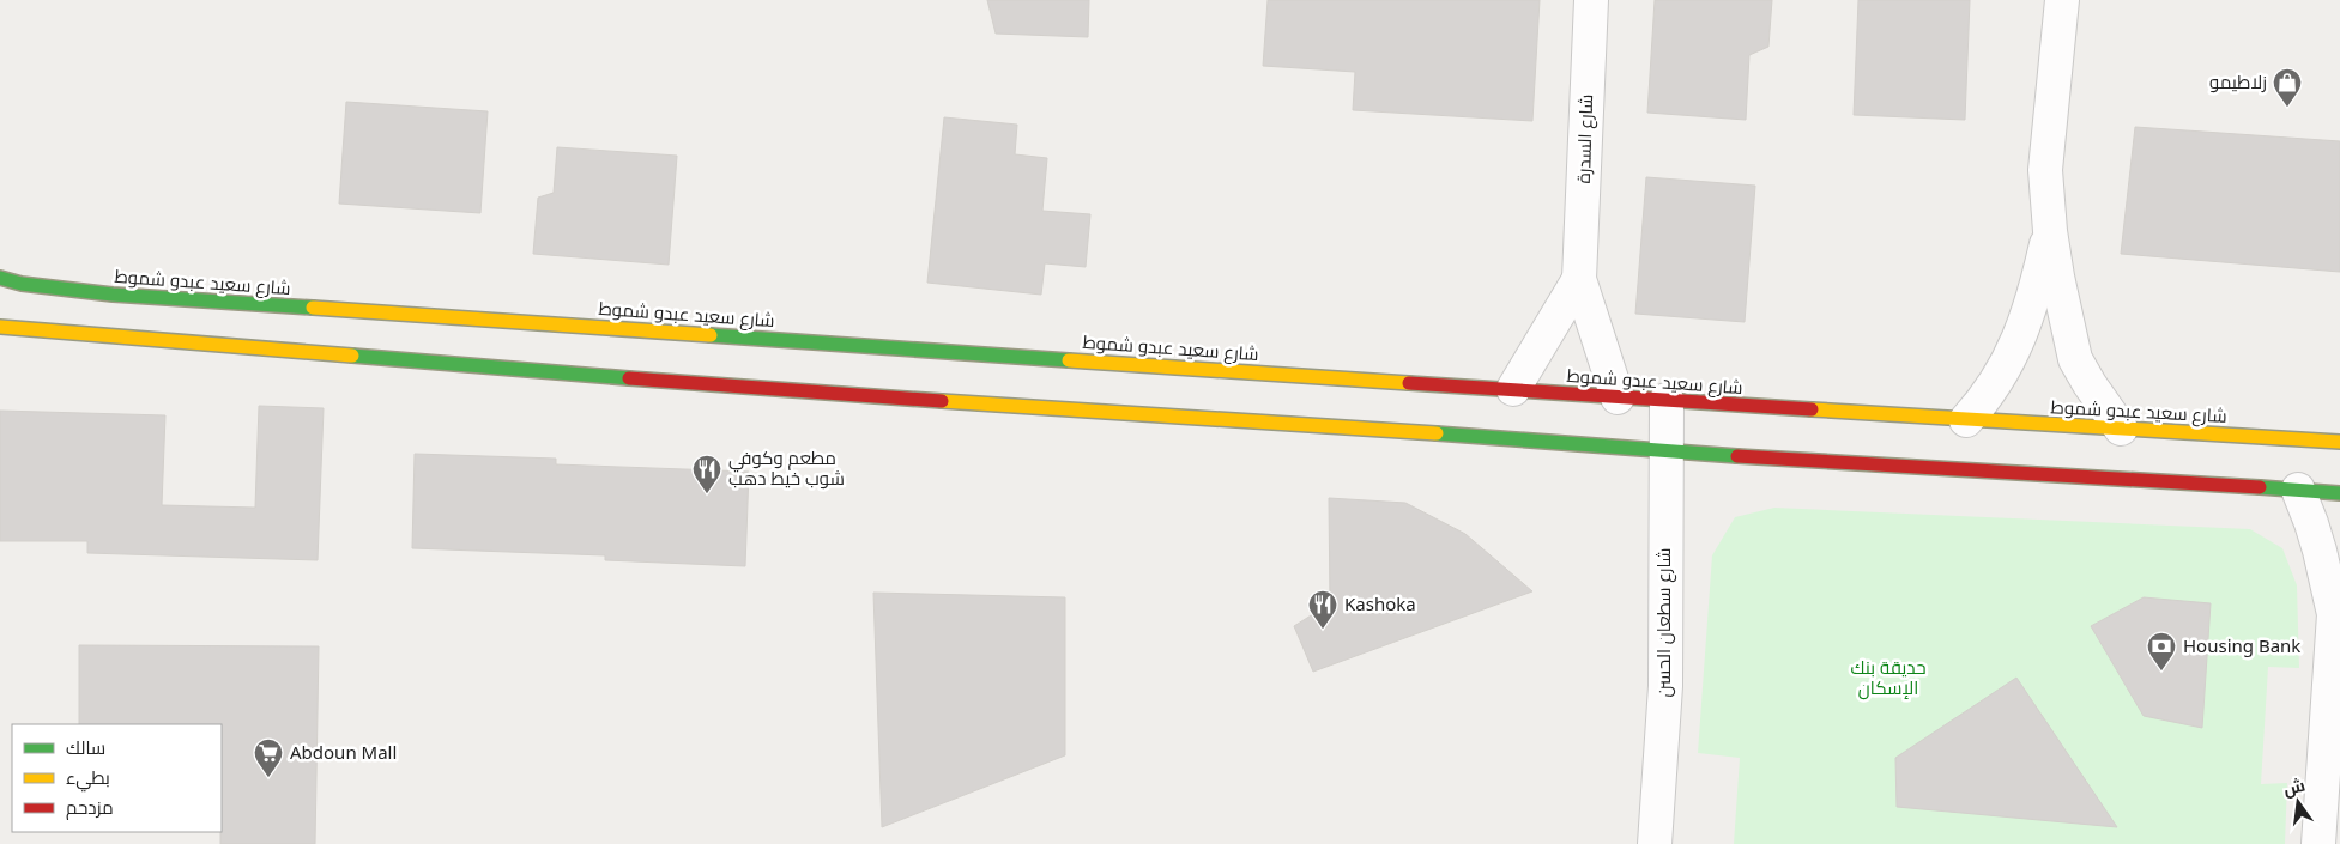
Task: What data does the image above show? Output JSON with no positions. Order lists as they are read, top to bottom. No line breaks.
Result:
{"streets":{"main road":["شارع سعيد عبدو شموط"],"street":["شارع السدرة","شارع سطعان الحسن"]},"crossings":[["شارع السدرة","شارع سعيد عبدو شموط"],["شارع سعيد عبدو شموط","شارع سطعان الحسن"]],"parks":["حديقة بنك الإسكان"],"places":{"shop":["زلاطيمو"],"restaurant":["مطعم وكوفي شوب خيط دهب","Kashoka"],"bank":["Housing Bank"],"supermarket":["Abdoun Mall"]},"legend":["سالك","بطيء","مزدحم"],"north":"top"}
